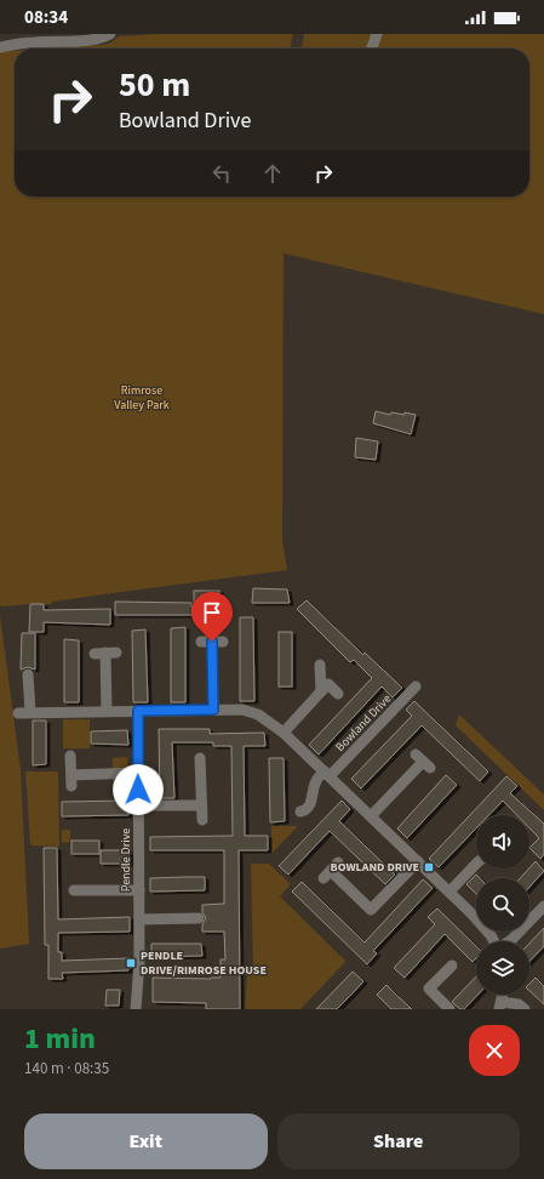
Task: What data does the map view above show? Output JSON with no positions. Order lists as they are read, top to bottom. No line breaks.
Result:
{"streets":{"street":["Bowland Drive","Pendle Drive"]},"parks":["Rimrose Valley Park"],"places":{"transit":["BOWLAND DRIVE","PENDLE DRIVE/RIMROSE HOUSE"]},"page":{"status":"08:34","turn":["50 m","Bowland Drive"],"heading":["1 min","140 m · 08:35"],"buttons":["Exit","Share"]}}
